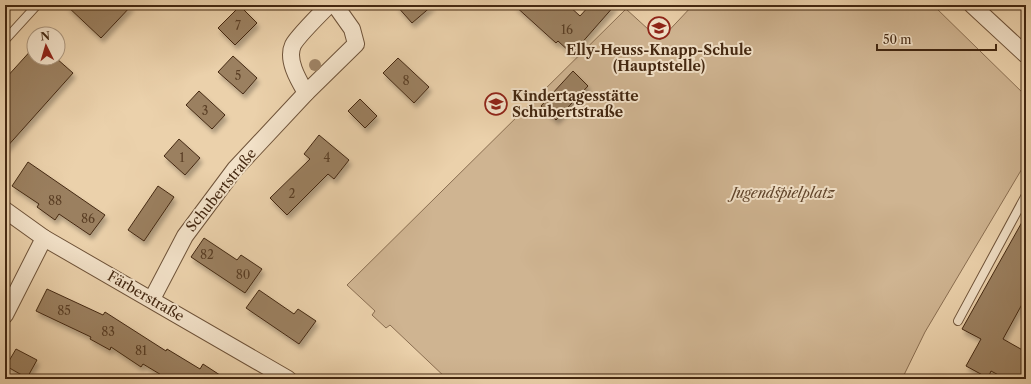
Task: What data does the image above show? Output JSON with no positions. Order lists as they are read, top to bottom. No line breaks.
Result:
{"streets":{"street":["Schubertstraße","Färberstraße"]},"crossings":[["Schubertstraße","Färberstraße"]],"parks":["Jugendspielplatz"],"places":{"school or university":["Elly-Heuss-Knapp-Schule (Hauptstelle)","Kindertagesstätte Schubertstraße"]},"house_numbers":["7","16","5","8","3","1","4","2","88","86","82","80","85","83","81"],"scale_bar":"50 m","north":"top"}
